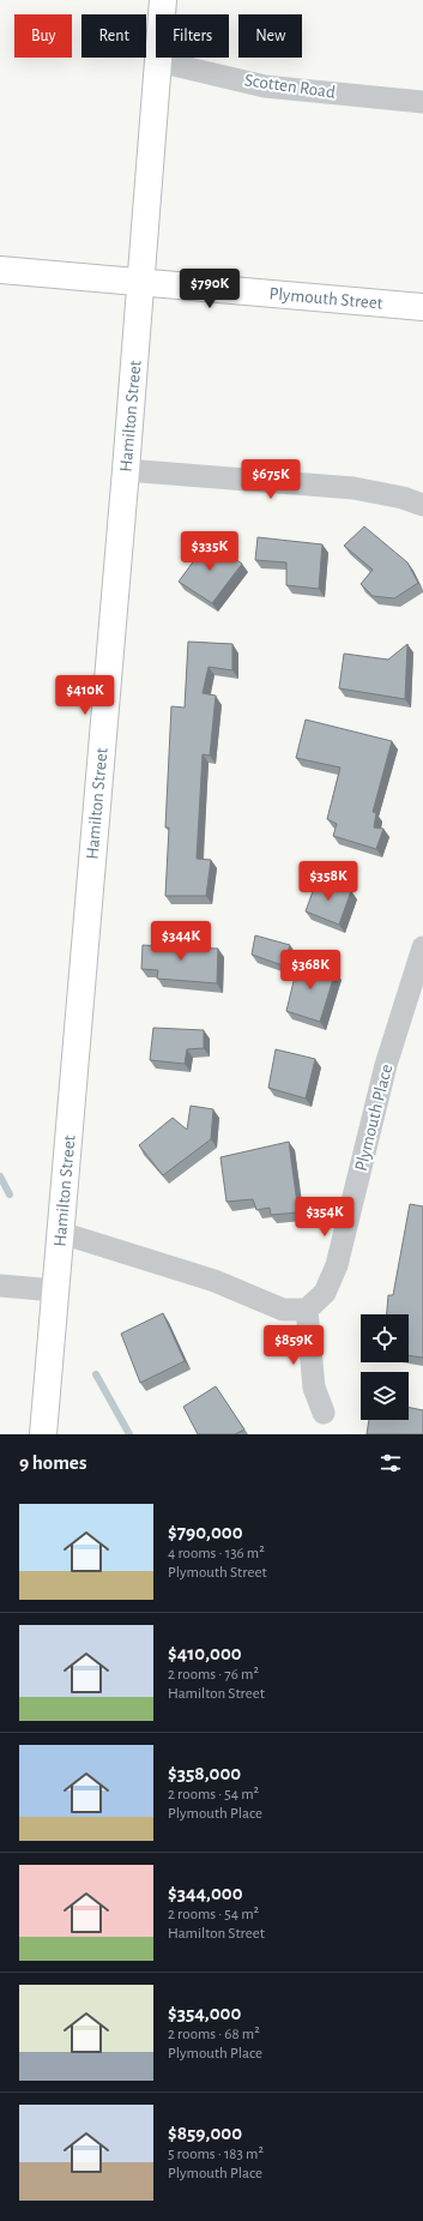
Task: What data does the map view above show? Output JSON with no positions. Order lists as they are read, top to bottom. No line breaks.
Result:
{"streets":{"street":["Scotten Road","Plymouth Street","Hamilton Street","Plymouth Place"]},"crossings":[["Scotten Road","Hamilton Street"],["Plymouth Street","Hamilton Street"]],"page":{"chip":["Buy","Rent","Filters","New"],"price":["$790K","$675K","$335K","$410K","$358K","$344K","$368K","$354K","$859K"],"heading":"9 homes","list":[{"name":"$790,000","note":"4 rooms · 136 m² · Plymouth Street"},{"name":"$410,000","note":"2 rooms · 76 m² · Hamilton Street"},{"name":"$358,000","note":"2 rooms · 54 m² · Plymouth Place"},{"name":"$344,000","note":"2 rooms · 54 m² · Hamilton Street"},{"name":"$354,000","note":"2 rooms · 68 m² · Plymouth Place"},{"name":"$859,000","note":"5 rooms · 183 m² · Plymouth Place"}]}}
